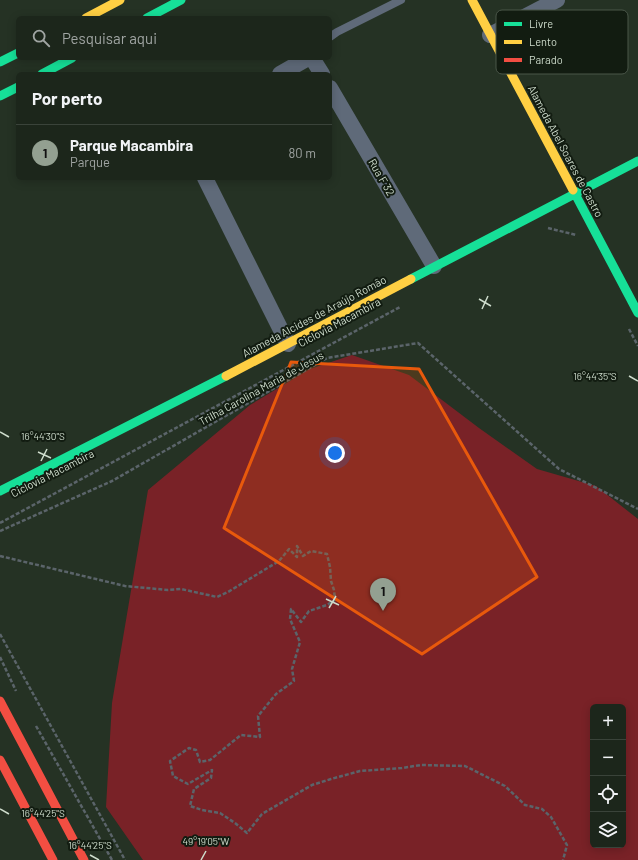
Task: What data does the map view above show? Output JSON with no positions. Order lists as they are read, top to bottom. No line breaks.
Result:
{"streets":{"street":["Alameda Abel Soares de Castro","Rua F 32","Alameda Alcides de Araújo Romão"],"path":["Trilha Carolina Maria de Jesus"]},"crossings":[["Alameda Abel Soares de Castro","Alameda Alcides de Araújo Romão"],["Rua F 32","Alameda Alcides de Araújo Romão"]],"legend":["Livre","Lento","Parado"],"page":{"search":"Pesquisar aqui","heading":"Por perto","list":[{"mark":"1","name":"Parque Macambira","note":"Parque","value":"80 m"}],"pins":"1","map_buttons":["+","−"]},"coordinates":["16°44'35\"S","16°44'30\"S","16°44'25\"S","49°19'05\"W"]}
